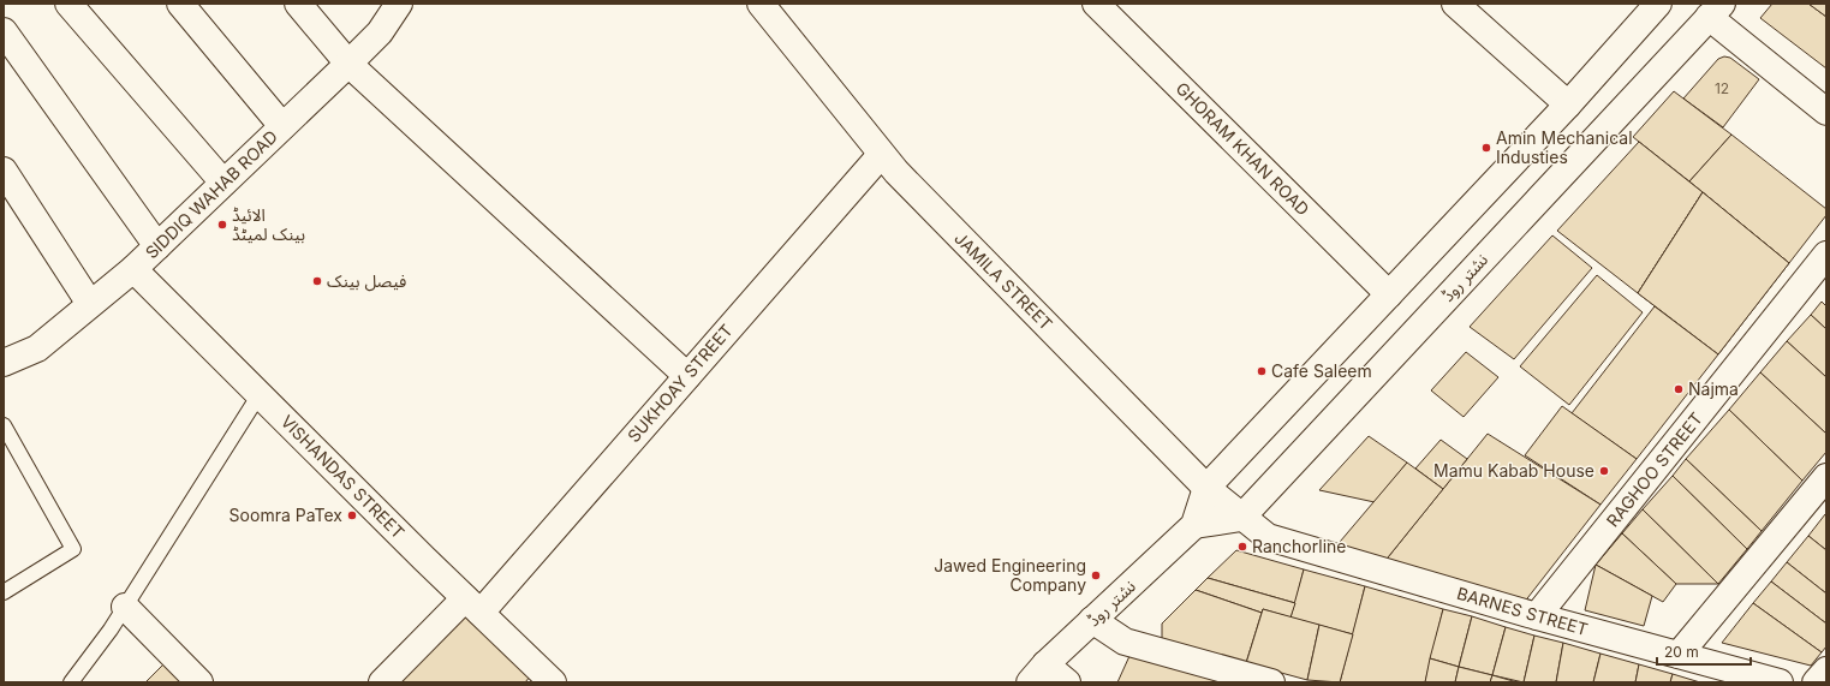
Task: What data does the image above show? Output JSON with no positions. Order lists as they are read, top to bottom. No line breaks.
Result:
{"streets":{"street":["GHORAM KHAN ROAD","SIDDIQ WAHAB ROAD","نشتر روڈ","JAMILA STREET","SUKHOAY STREET","RAGHOO STREET","VISHANDAS STREET","BARNES STREET"]},"crossings":[["GHORAM KHAN ROAD","نشتر روڈ"],["SIDDIQ WAHAB ROAD","VISHANDAS STREET"],["نشتر روڈ","JAMILA STREET"],["JAMILA STREET","SUKHOAY STREET"],["JAMILA STREET","BARNES STREET"],["SUKHOAY STREET","VISHANDAS STREET"],["RAGHOO STREET","BARNES STREET"]],"places":["Amin Mechanical Industies","الائیڈ بینک لمیٹڈ","فیصل بینک","Cafe Saleem","Najma","Mamu Kabab House","Soomra PaTex","Ranchorline","Jawed Engineering Company"],"house_numbers":["12"],"scale_bar":"20 m"}
